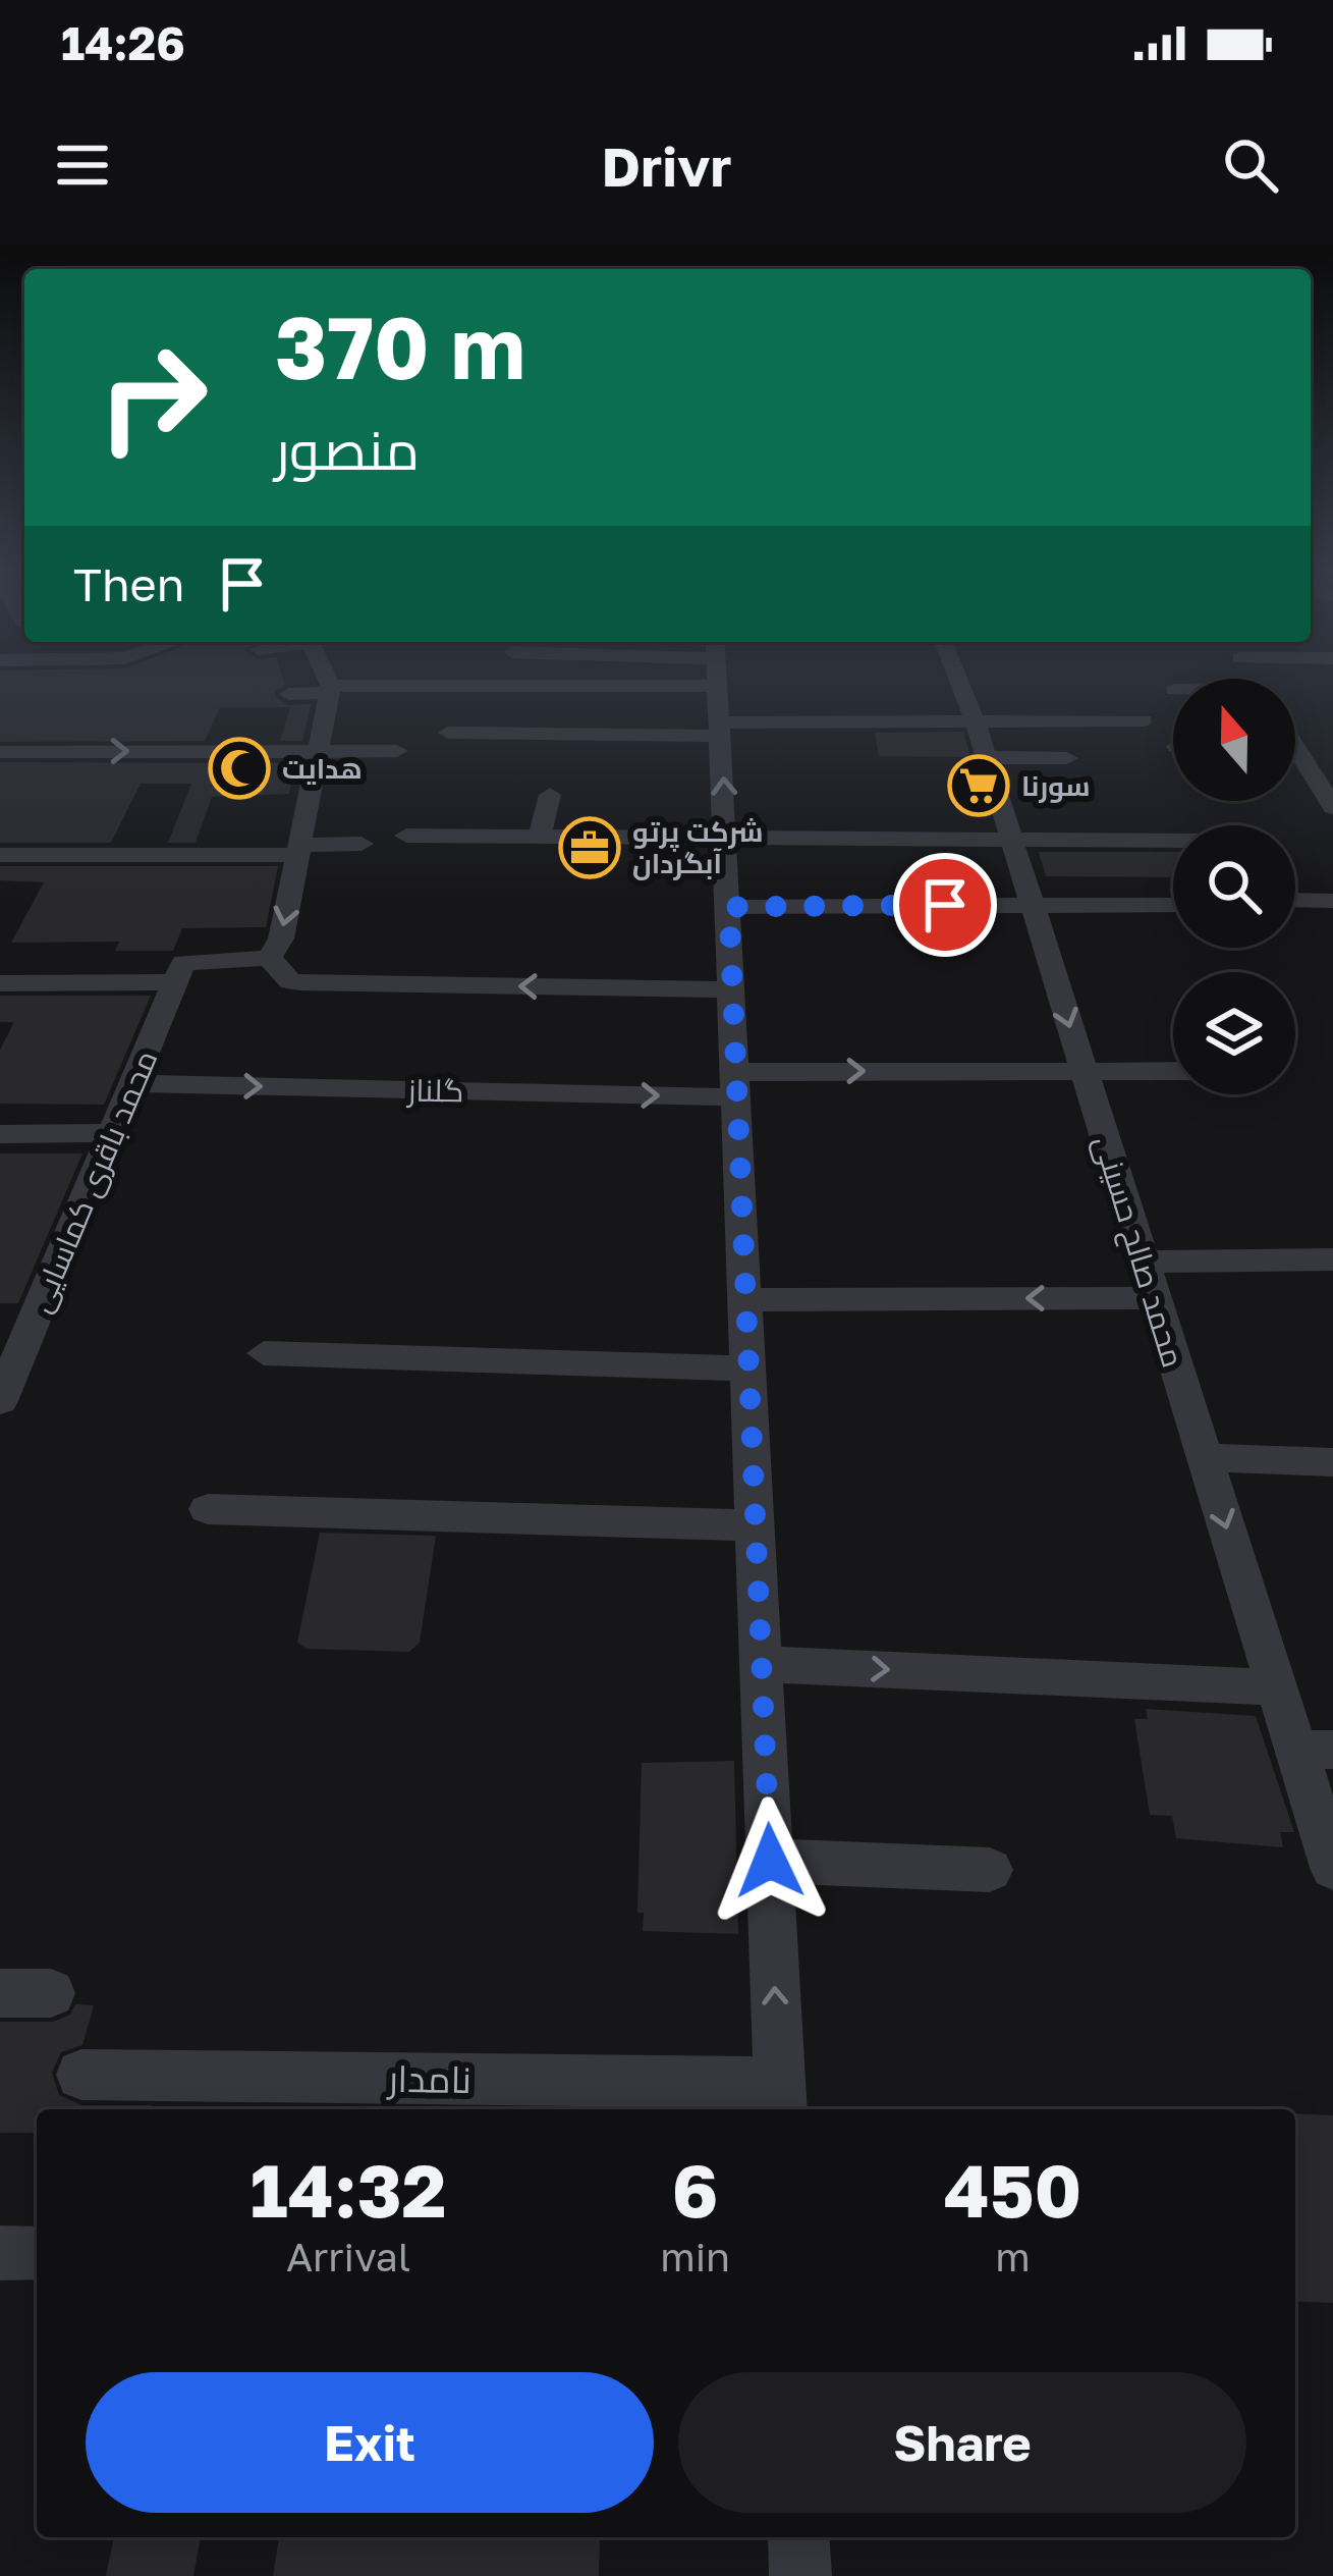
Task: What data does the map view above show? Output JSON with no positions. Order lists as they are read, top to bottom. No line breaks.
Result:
{"streets":{"street":["گلناز","محمد باقری کماسایی","محمد صالح حسینی","نامدار"]},"crossings":[["گلناز","محمد باقری کماسایی"],["گلناز","محمد صالح حسینی"]],"places":{"mosque":["هدایت"],"supermarket":["سورنا"],"office":["شرکت پرتو آبگردان"]},"north":"top","page":{"status":"14:26","header":"Drivr","turn":["370 m","منصور"],"then":"Then","eta":["14:32","Arrival","6","min","450","m"],"buttons":["Exit","Share"]}}
